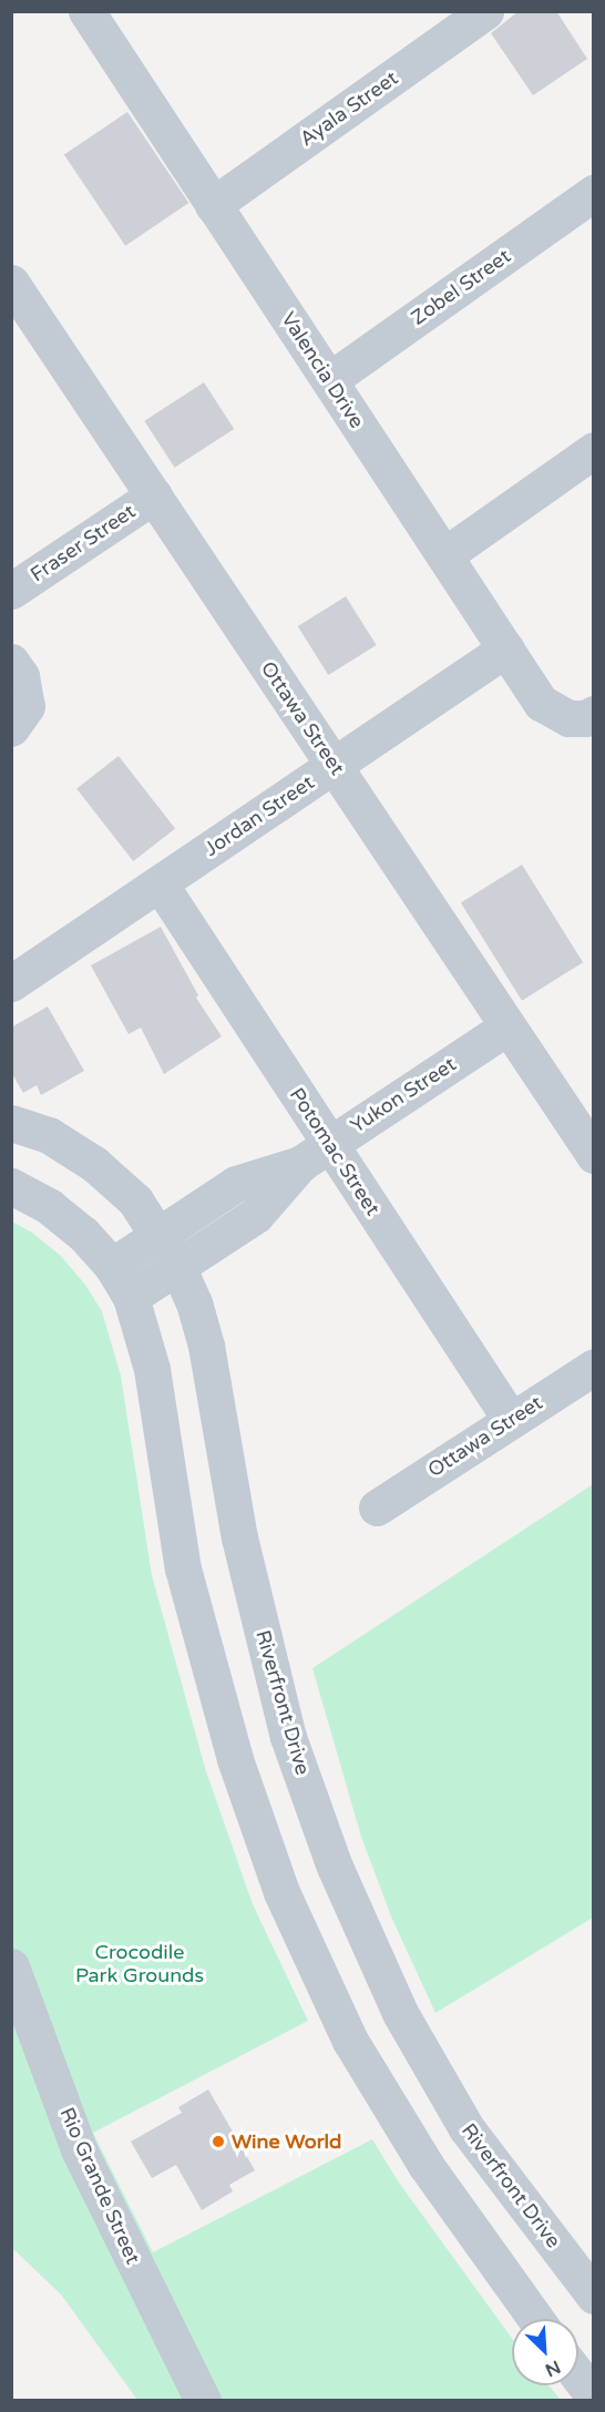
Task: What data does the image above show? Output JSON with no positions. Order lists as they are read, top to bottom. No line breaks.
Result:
{"streets":{"street":["Ayala Street","Zobel Street","Valencia Drive","Fraser Street","Ottawa Street","Jordan Street","Yukon Street","Potomac Street","Riverfront Drive","Rio Grande Street"]},"crossings":[["Ayala Street","Valencia Drive"],["Zobel Street","Valencia Drive"],["Valencia Drive","Jordan Street"],["Fraser Street","Ottawa Street"],["Ottawa Street","Jordan Street"],["Ottawa Street","Yukon Street"],["Ottawa Street","Potomac Street"],["Jordan Street","Potomac Street"],["Yukon Street","Potomac Street"],["Yukon Street","Riverfront Drive"]],"parks":["Crocodile Park Grounds"],"places":["Wine World"],"north":"bottom right"}
